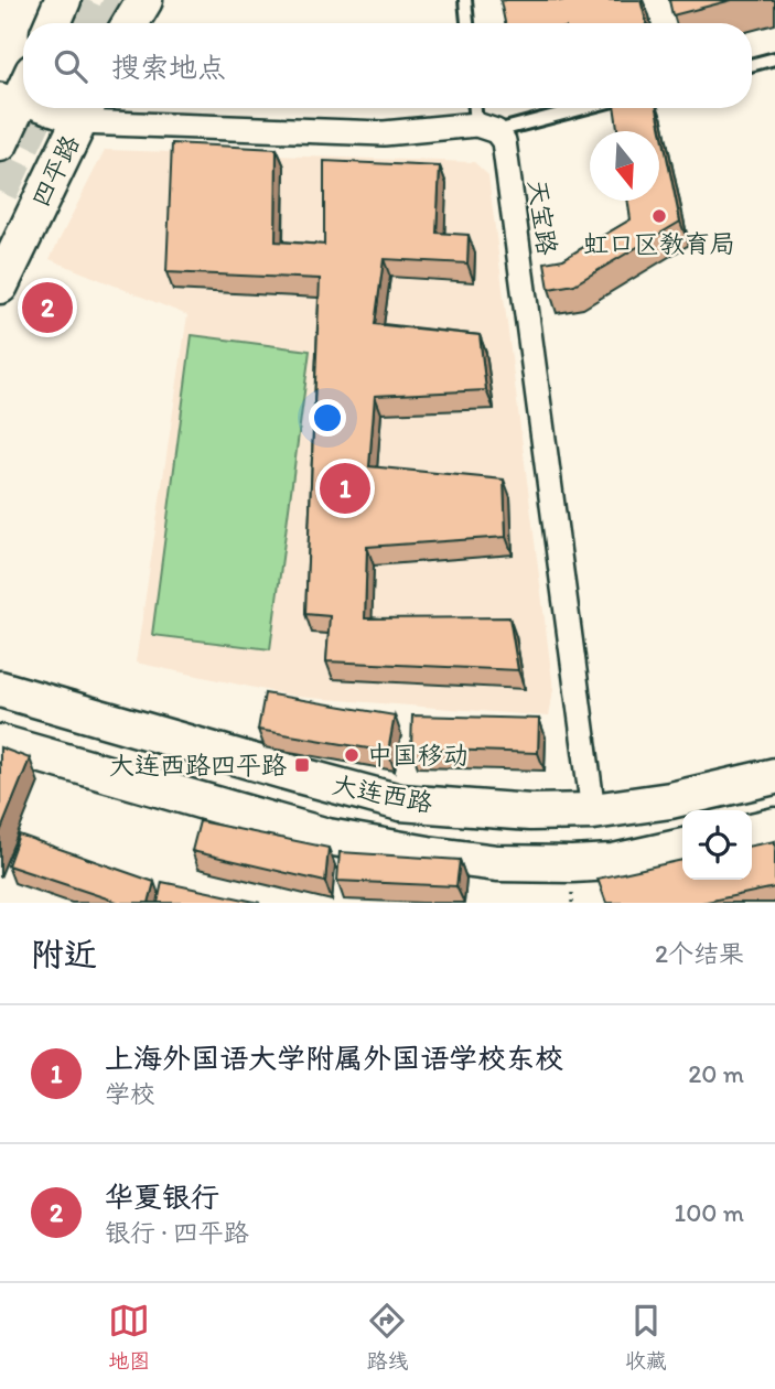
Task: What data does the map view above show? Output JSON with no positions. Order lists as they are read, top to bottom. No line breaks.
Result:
{"streets":{"main road":["四平路","大连西路"],"street":["天宝路"]},"crossings":[["天宝路","大连西路"]],"places":{"other":["虹口区教育局","中国移动"],"transit":["大连西路四平路"]},"north":"bottom","page":{"search":"搜索地点","pins":["2","1"],"heading":["附近","2个结果"],"list":[{"mark":"1","name":"上海外国语大学附属外国语学校东校","note":"学校","value":"20 m"},{"mark":"2","name":"华夏银行","note":"银行 · 四平路","value":"100 m"}],"nav":["地图","路线","收藏"]}}
